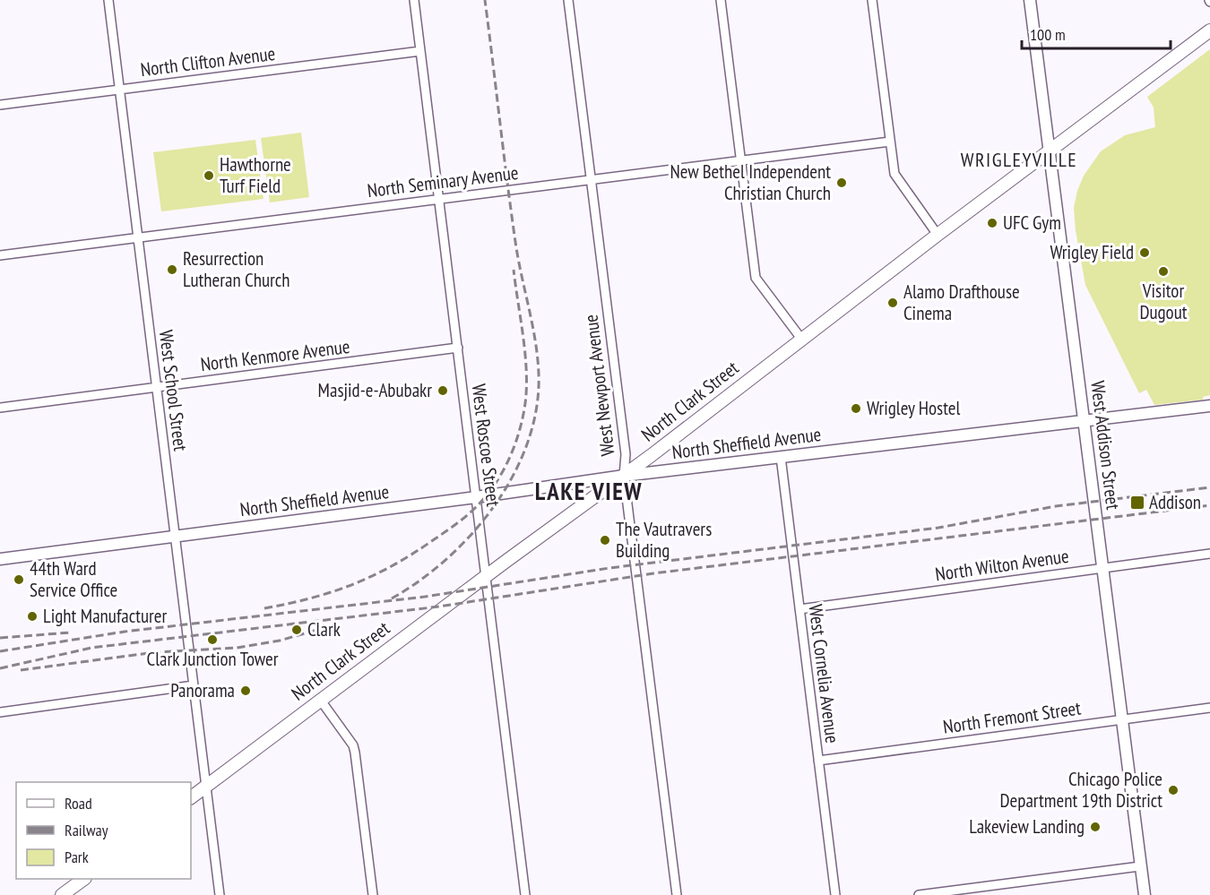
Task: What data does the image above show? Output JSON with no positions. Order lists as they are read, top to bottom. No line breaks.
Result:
{"streets":{"main road":["North Clark Street"],"street":["North Clifton Avenue","North Seminary Avenue","North Kenmore Avenue","West Newport Avenue","West School Street","North Sheffield Avenue","West Roscoe Street","West Addison Street","North Wilton Avenue","West Cornelia Avenue","North Fremont Street"]},"crossings":[["North Clifton Avenue","West School Street"],["North Clifton Avenue","West Roscoe Street"],["North Seminary Avenue","West Newport Avenue"],["North Seminary Avenue","West School Street"],["North Seminary Avenue","West Roscoe Street"],["North Kenmore Avenue","West School Street"],["North Kenmore Avenue","West Roscoe Street"],["West Newport Avenue","North Clark Street"],["West Newport Avenue","North Sheffield Avenue"],["West School Street","North Clark Street"],["West School Street","North Sheffield Avenue"],["North Clark Street","North Sheffield Avenue"],["North Clark Street","West Roscoe Street"],["North Clark Street","West Addison Street"],["North Sheffield Avenue","West Roscoe Street"],["North Sheffield Avenue","West Addison Street"],["North Sheffield Avenue","West Cornelia Avenue"],["West Addison Street","North Wilton Avenue"],["West Addison Street","North Fremont Street"],["North Wilton Avenue","West Cornelia Avenue"],["West Cornelia Avenue","North Fremont Street"]],"districts":["WRIGLEYVILLE","LAKE VIEW"],"places":{"other":["Hawthorne Turf Field","New Bethel Independent Christian Church","UFC Gym","Wrigley Field","Resurrection Lutheran Church","Visitor Dugout","Alamo Drafthouse Cinema","Masjid-e-Abubakr","Wrigley Hostel","The Vautravers Building","44th Ward Service Office","Light Manufacturer","Clark","Clark Junction Tower","Panorama","Chicago Police Department 19th District","Lakeview Landing"],"transit":["Addison"]},"legend":["Road","Railway","Park"],"scale_bar":"100 m"}
